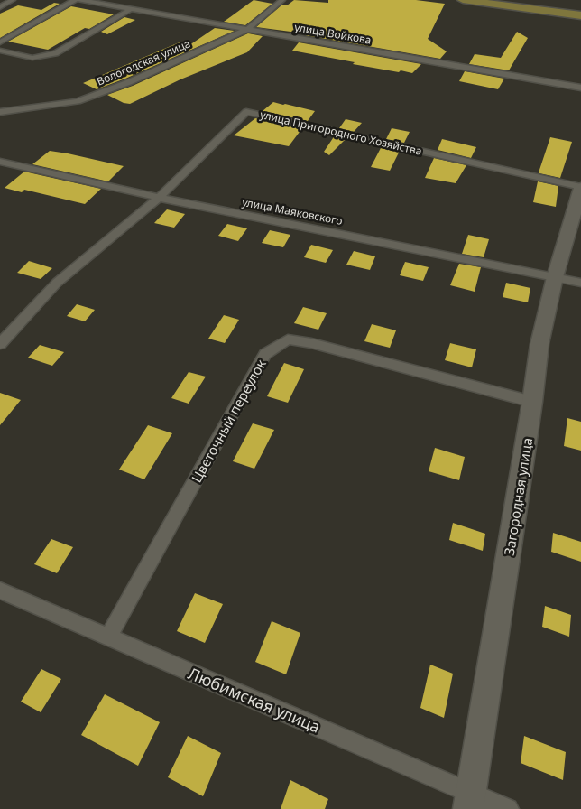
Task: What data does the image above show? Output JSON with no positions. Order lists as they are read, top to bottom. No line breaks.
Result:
{"streets":{"street":["улица Войкова","Вологодская улица","улица Пригородного Хозяйства","улица Маяковского","Цветочный переулок","Загородная улица","Любимская улица"]},"crossings":[["улица Войкова","Вологодская улица"],["улица Пригородного Хозяйства","улица Маяковского"],["улица Пригородного Хозяйства","Загородная улица"],["улица Маяковского","Загородная улица"],["Цветочный переулок","Загородная улица"],["Цветочный переулок","Любимская улица"],["Загородная улица","Любимская улица"]]}
